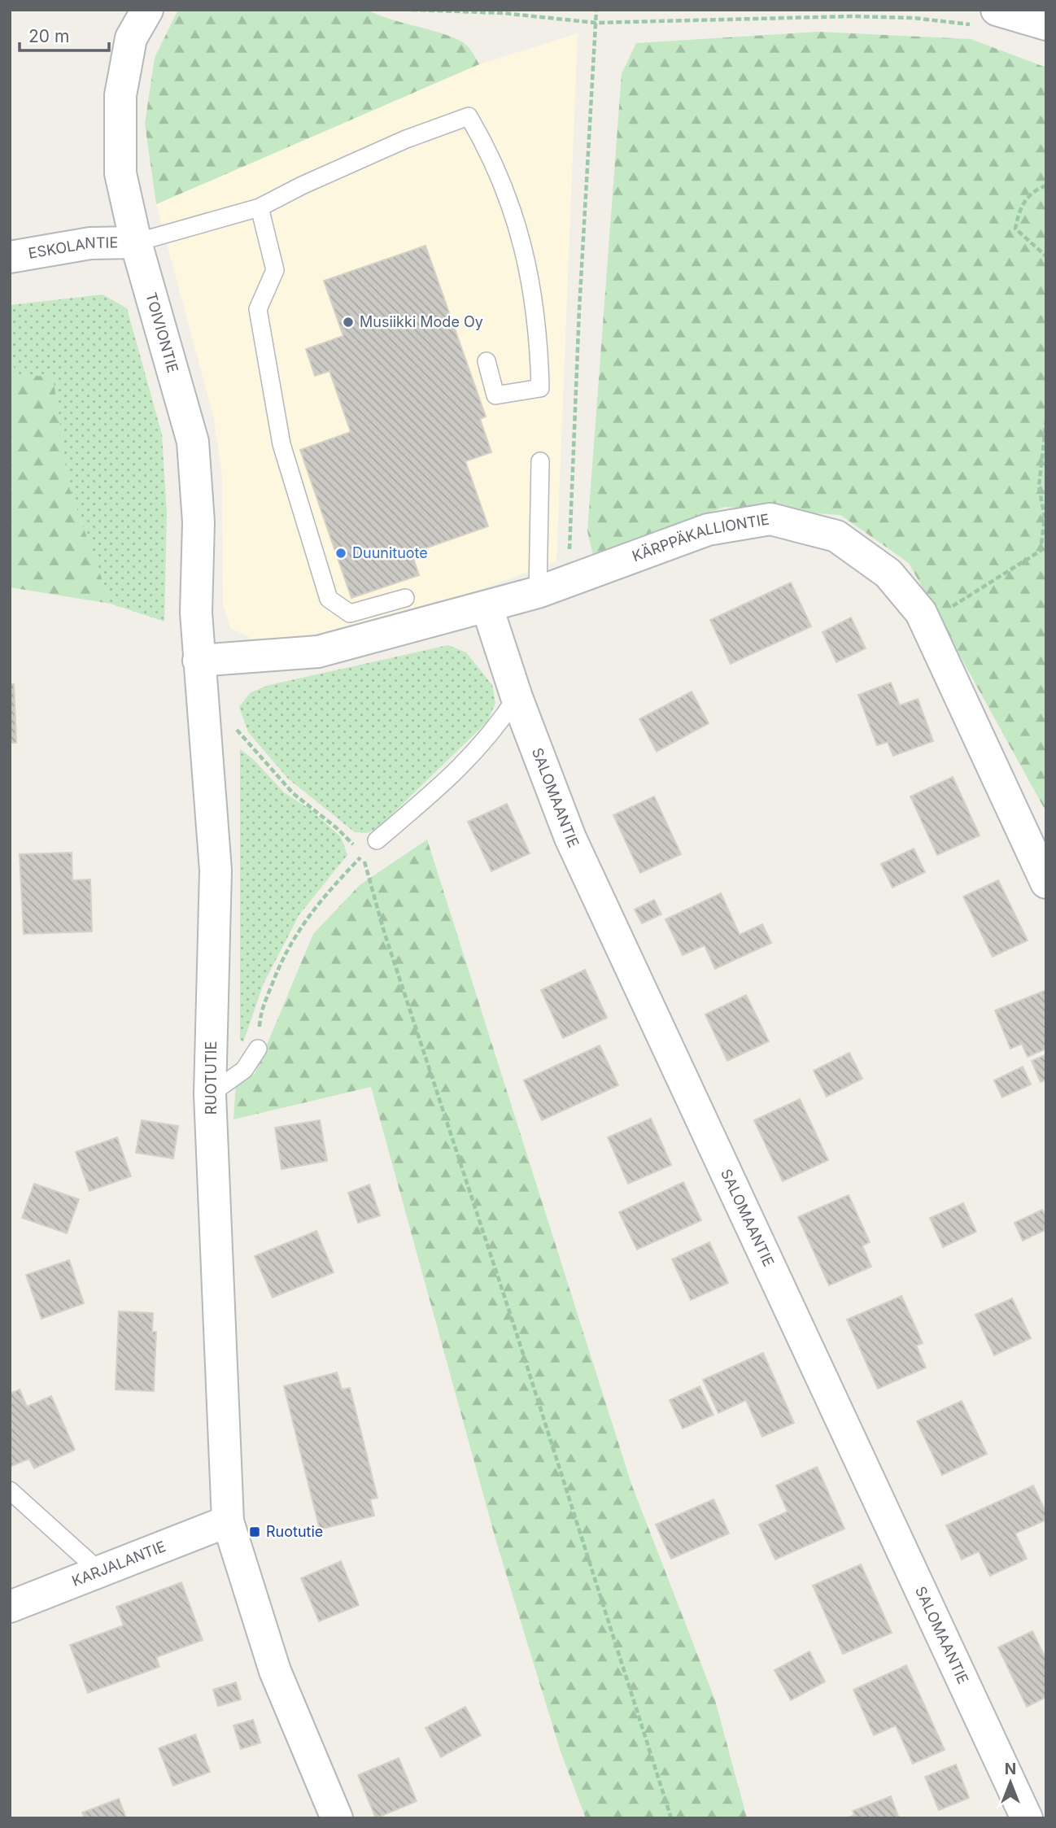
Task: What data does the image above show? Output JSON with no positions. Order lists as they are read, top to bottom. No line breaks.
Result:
{"streets":{"street":["ESKOLANTIE","TOIVIONTIE","KÄRPPÄKALLIONTIE","SALOMAANTIE","RUOTUTIE","KARJALANTIE"]},"crossings":[["ESKOLANTIE","TOIVIONTIE"],["TOIVIONTIE","KÄRPPÄKALLIONTIE"],["TOIVIONTIE","RUOTUTIE"],["KÄRPPÄKALLIONTIE","SALOMAANTIE"],["KÄRPPÄKALLIONTIE","RUOTUTIE"],["RUOTUTIE","KARJALANTIE"]],"places":{"other":["Musiikki Mode Oy","Duunituote"],"transit":["Ruotutie"]},"scale_bar":"20 m","north":"top"}
